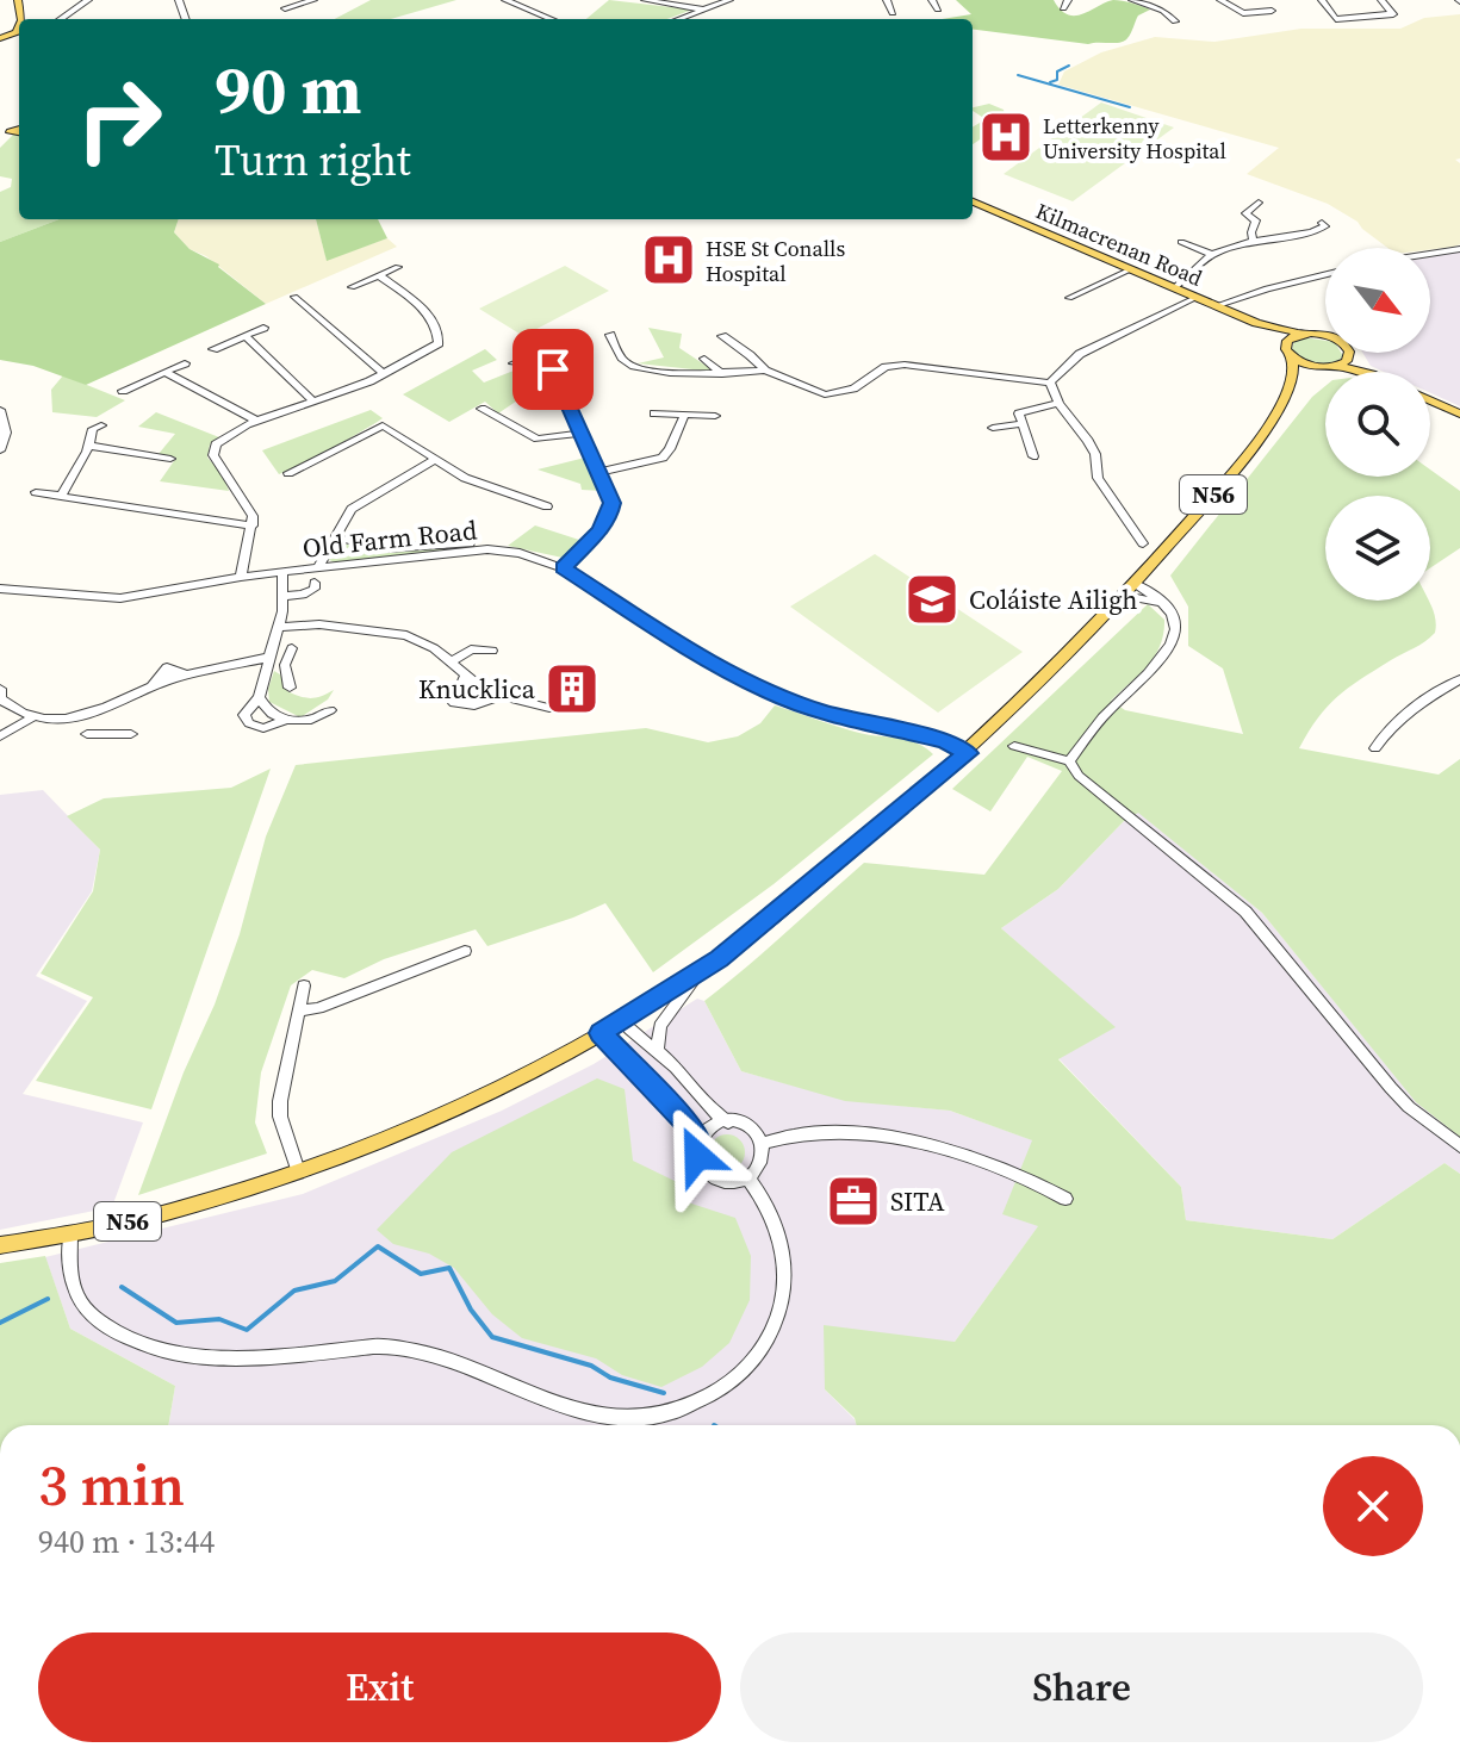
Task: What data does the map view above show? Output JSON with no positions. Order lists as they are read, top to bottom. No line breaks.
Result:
{"streets":{"main road":["Kilmacrenan Road","N56"],"street":["Old Farm Road"]},"crossings":[["N56","Old Farm Road"]],"places":{"hospital":["Letterkenny University Hospital","HSE St Conalls Hospital"],"school or university":["Coláiste Ailigh"],"building":["Knucklica"],"office":["SITA"]},"north":"bottom right","page":{"turn":["90 m","Turn right"],"heading":["3 min","940 m · 13:44"],"buttons":["Exit","Share"]}}
